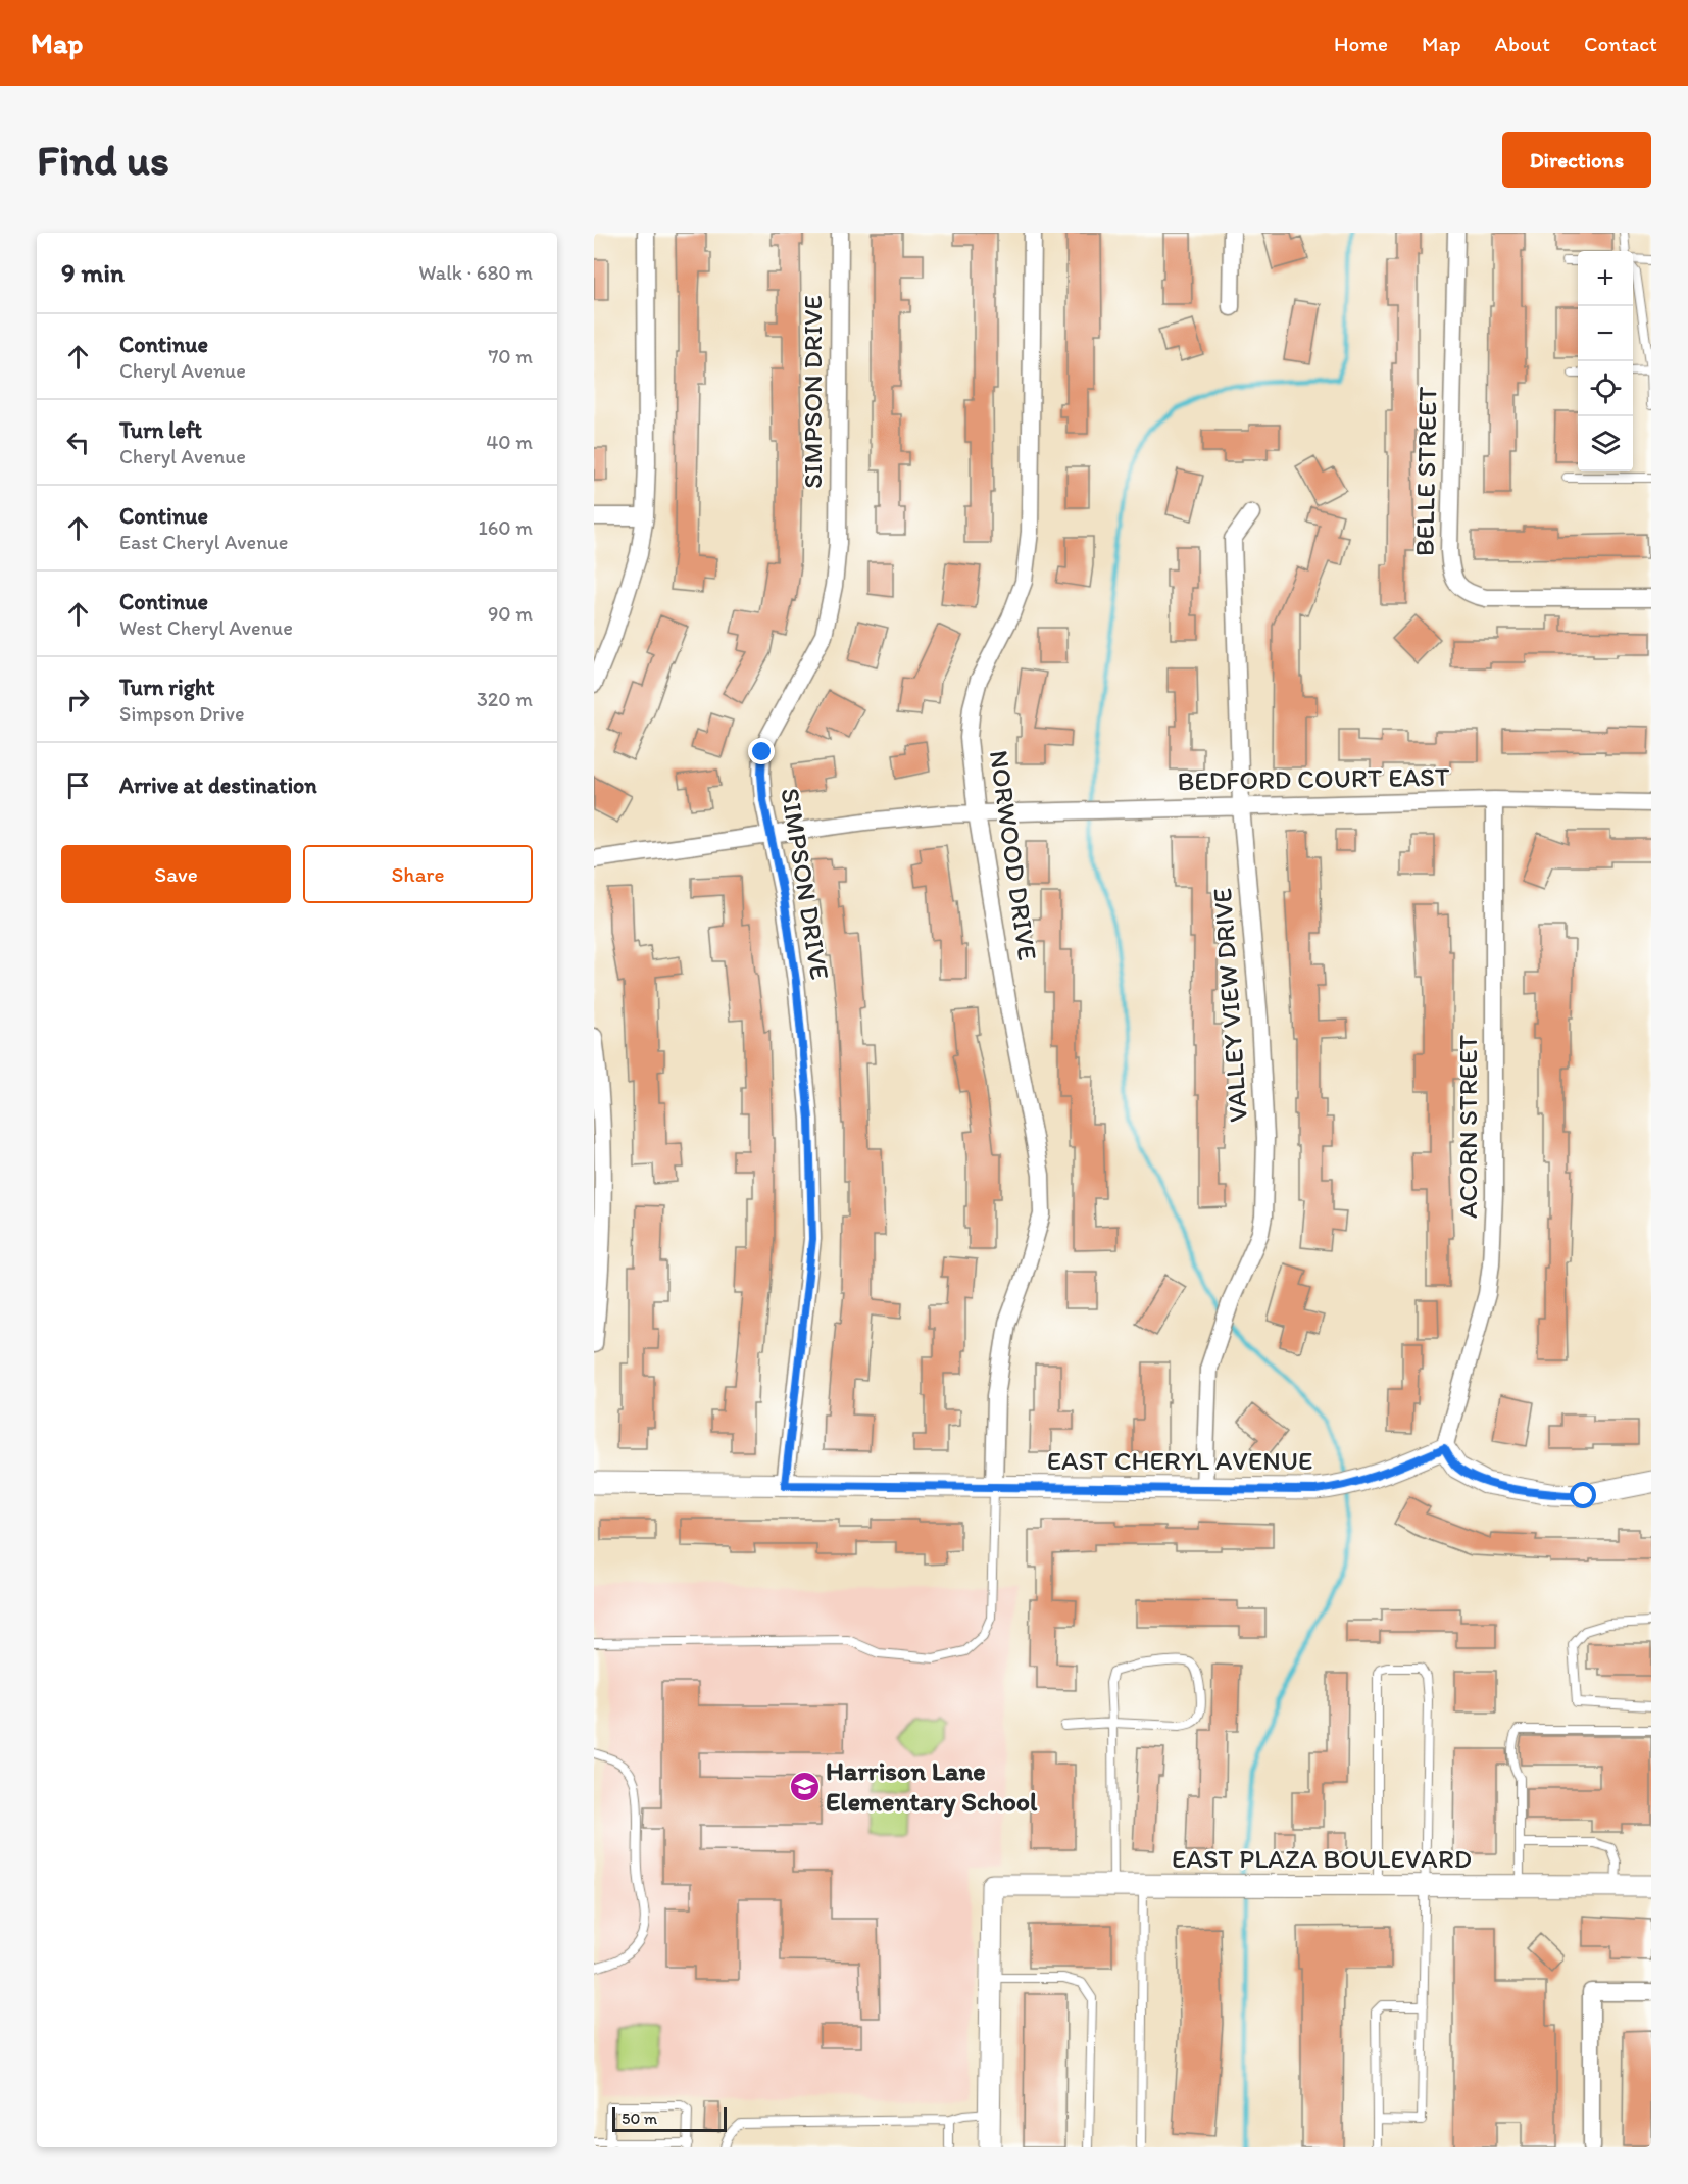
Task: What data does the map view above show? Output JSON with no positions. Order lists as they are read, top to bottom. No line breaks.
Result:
{"streets":{"street":["SIMPSON DRIVE","BELLE STREET","BEDFORD COURT EAST","NORWOOD DRIVE","VALLEY VIEW DRIVE","ACORN STREET","EAST CHERYL AVENUE","EAST PLAZA BOULEVARD"]},"crossings":[["SIMPSON DRIVE","BEDFORD COURT EAST"],["SIMPSON DRIVE","EAST CHERYL AVENUE"],["BEDFORD COURT EAST","NORWOOD DRIVE"],["BEDFORD COURT EAST","VALLEY VIEW DRIVE"],["BEDFORD COURT EAST","ACORN STREET"],["NORWOOD DRIVE","EAST CHERYL AVENUE"],["VALLEY VIEW DRIVE","EAST CHERYL AVENUE"],["ACORN STREET","EAST CHERYL AVENUE"]],"places":{"school or university":["Harrison Lane Elementary School"]},"scale_bar":"50 m","page":{"header":"Map","nav":["Home","Map","About","Contact"],"buttons":["Directions",["Save","Share"]],"title":"Find us","heading":["9 min","Walk · 680 m"],"map_buttons":["+","−"],"list":[["Continue","Cheryl Avenue","70 m"],["Turn left","Cheryl Avenue","40 m"],["Continue","East Cheryl Avenue","160 m"],["Continue","West Cheryl Avenue","90 m"],["Turn right","Simpson Drive","320 m"],"Arrive at destination"],"scale":"50 m"}}
